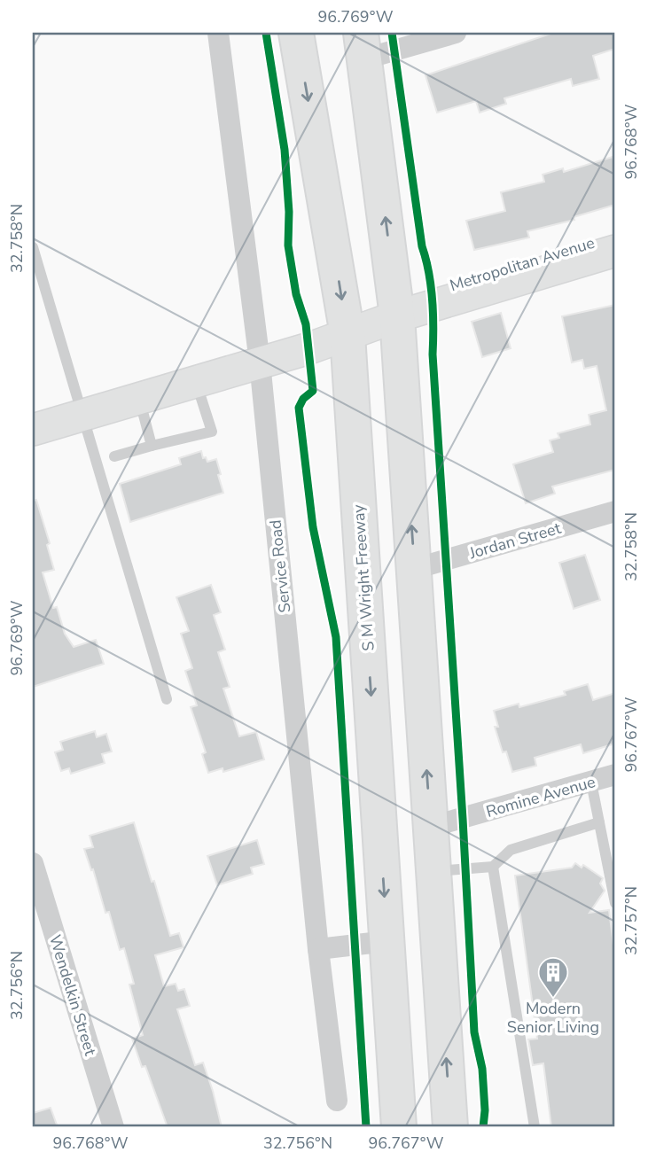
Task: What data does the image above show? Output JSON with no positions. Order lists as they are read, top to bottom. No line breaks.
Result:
{"streets":{"main road":["S M Wright Freeway"],"street":["Metropolitan Avenue","Jordan Street","Service Road","Romine Avenue","Wendelkin Street"]},"crossings":[["Metropolitan Avenue","Service Road"],["Metropolitan Avenue","S M Wright Freeway"]],"places":{"building":["Modern Senior Living"]},"coordinates":["96.769°W","96.768°W","32.758°N","96.767°W","32.757°N","32.756°N"]}
